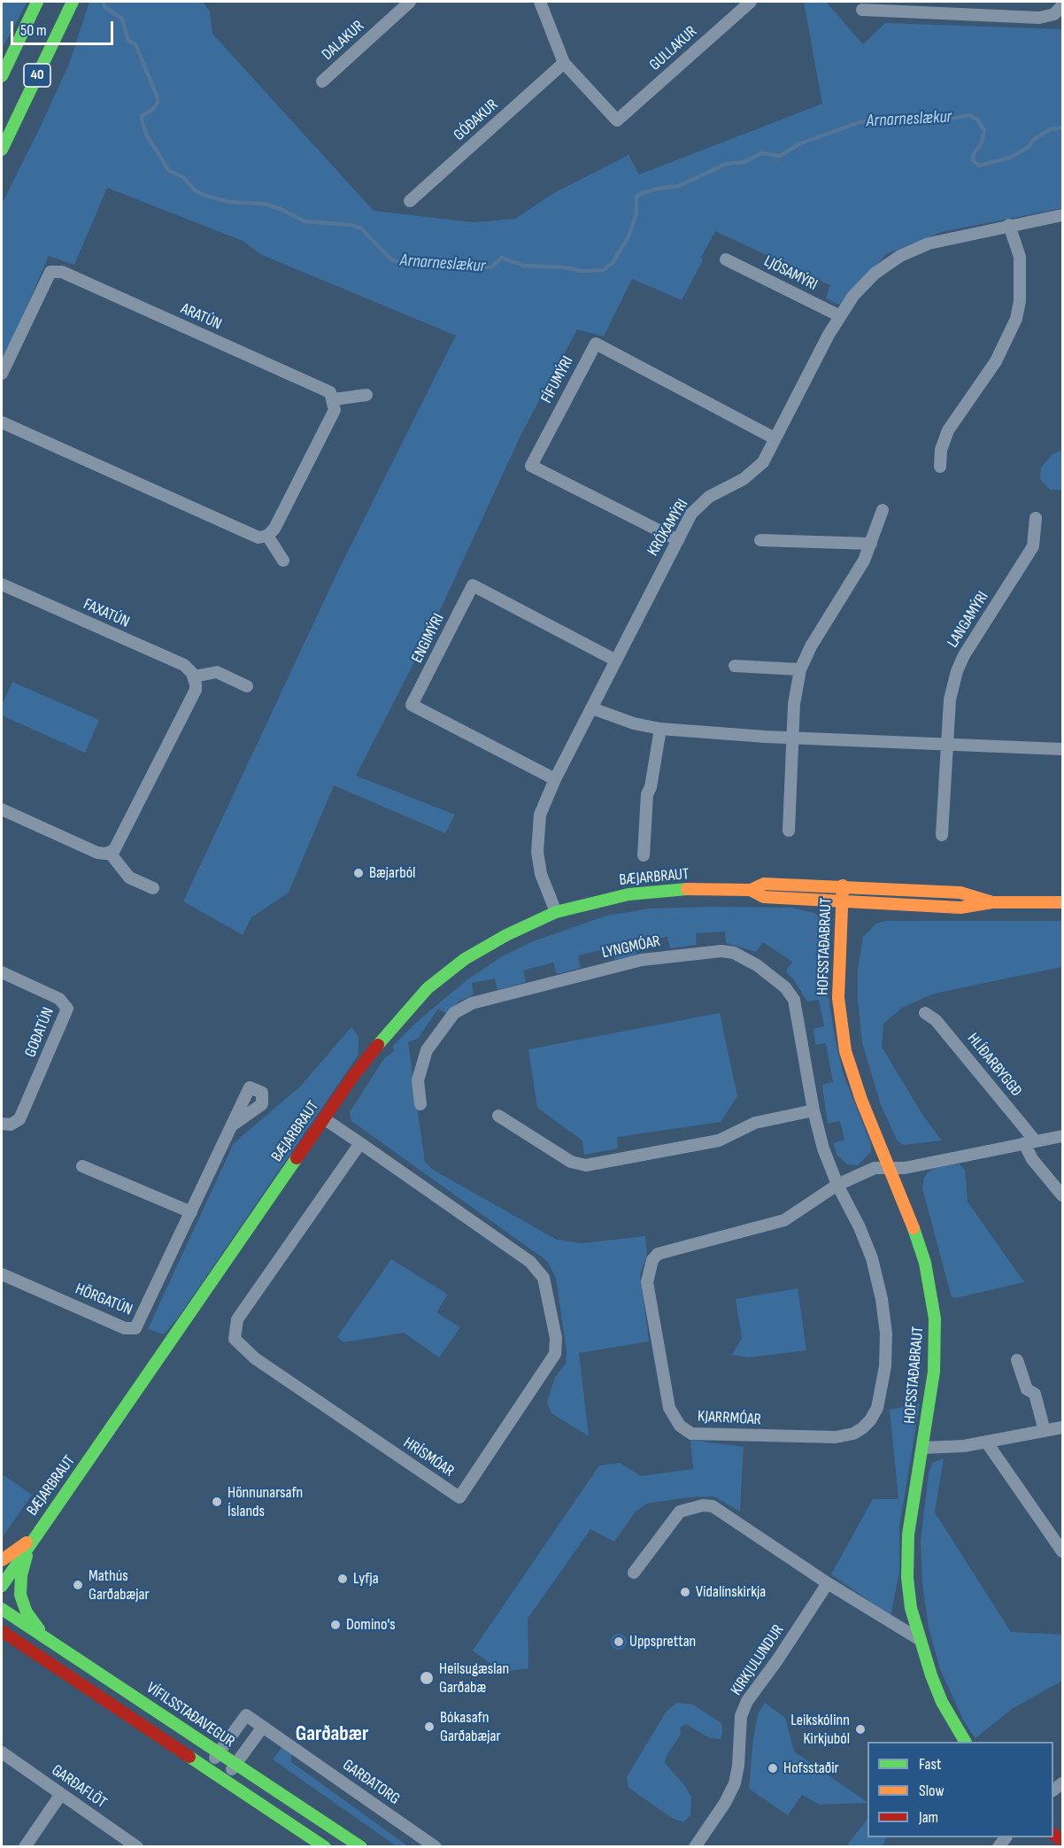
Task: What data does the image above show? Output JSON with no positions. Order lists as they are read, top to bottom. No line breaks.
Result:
{"streets":{"street":["DALAKUR","GULLAKUR","40","GÓÐAKUR","LJÓSAMÝRI","ARATÚN","FÍFUMÝRI","KRÓKAMÝRI","FAXATÚN","LANGAMÝRI","ENGIMÝRI","BÆJARBRAUT","HOFSSTAÐABRAUT","LYNGMÓAR","GOÐATÚN","HLÍÐARBYGGÐ","HÖRGATÚN","KJARRMÓAR","HRÍSMÓAR","KIRKJULUNDUR","VÍFILSSTAÐAVEGUR","GARÐATORG","GARÐAFLÖT"]},"crossings":[["GULLAKUR","GÓÐAKUR"],["LJÓSAMÝRI","KRÓKAMÝRI"],["FÍFUMÝRI","KRÓKAMÝRI"],["KRÓKAMÝRI","ENGIMÝRI"],["KRÓKAMÝRI","BÆJARBRAUT"],["BÆJARBRAUT","HOFSSTAÐABRAUT"],["BÆJARBRAUT","HRÍSMÓAR"],["HOFSSTAÐABRAUT","KJARRMÓAR"],["LYNGMÓAR","KJARRMÓAR"],["VÍFILSSTAÐAVEGUR","GARÐATORG"]],"districts":["Garðabær"],"water":["Arnarneslækur"],"places":["Bæjarból","Hönnunarsafn Íslands","Lyfja","Mathús Garðabæjar","Vídalínskirkja","Domino's","Uppsprettan","Heilsugæslan Garðabæ","Bókasafn Garðabæjar","Leikskólinn Kirkjuból","Hofsstaðir"],"legend":["Fast","Slow","Jam"],"scale_bar":"50 m"}
